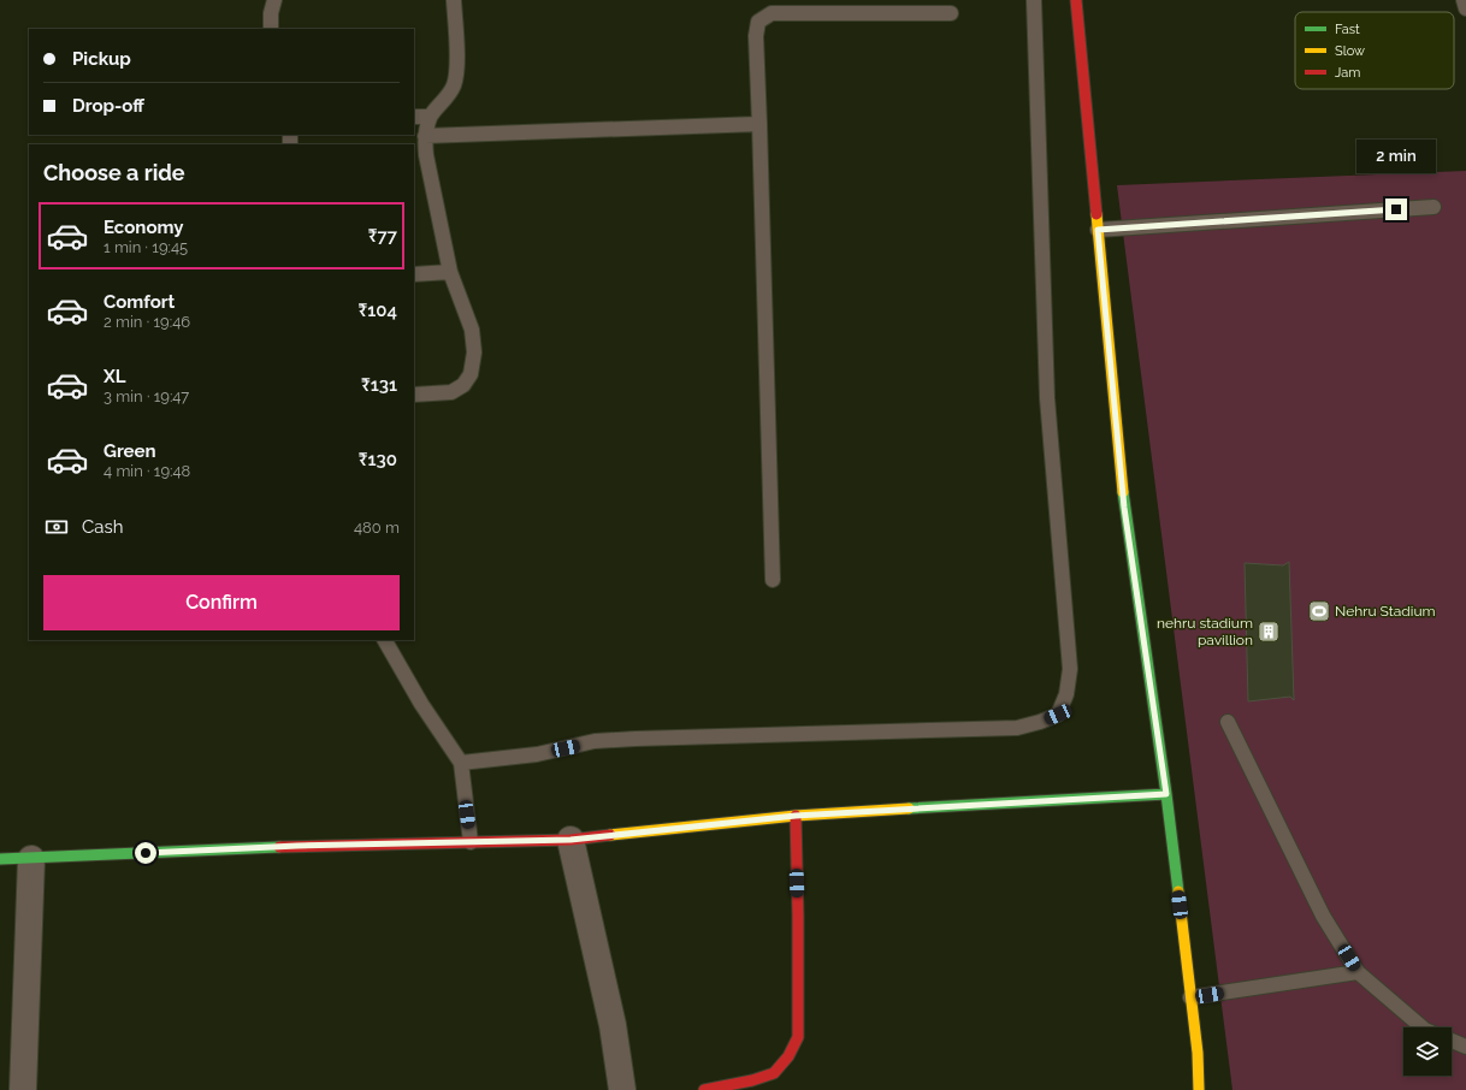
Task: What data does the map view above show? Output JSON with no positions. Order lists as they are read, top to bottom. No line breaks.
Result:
{"places":{"sports":["Nehru Stadium"],"building":["nehru stadium pavillion"]},"legend":["Fast","Slow","Jam"],"page":{"banner":["Pickup","Drop-off"],"bubble":"2 min","heading":"Choose a ride","list":[{"name":"Economy","note":"1 min · 19:45","value":"₹77"},{"name":"Comfort","note":"2 min · 19:46","value":"₹104"},{"name":"XL","note":"3 min · 19:47","value":"₹131"},{"name":"Green","note":"4 min · 19:48","value":"₹130"}],"pay":["Cash","480 m"],"buttons":"Confirm"}}
